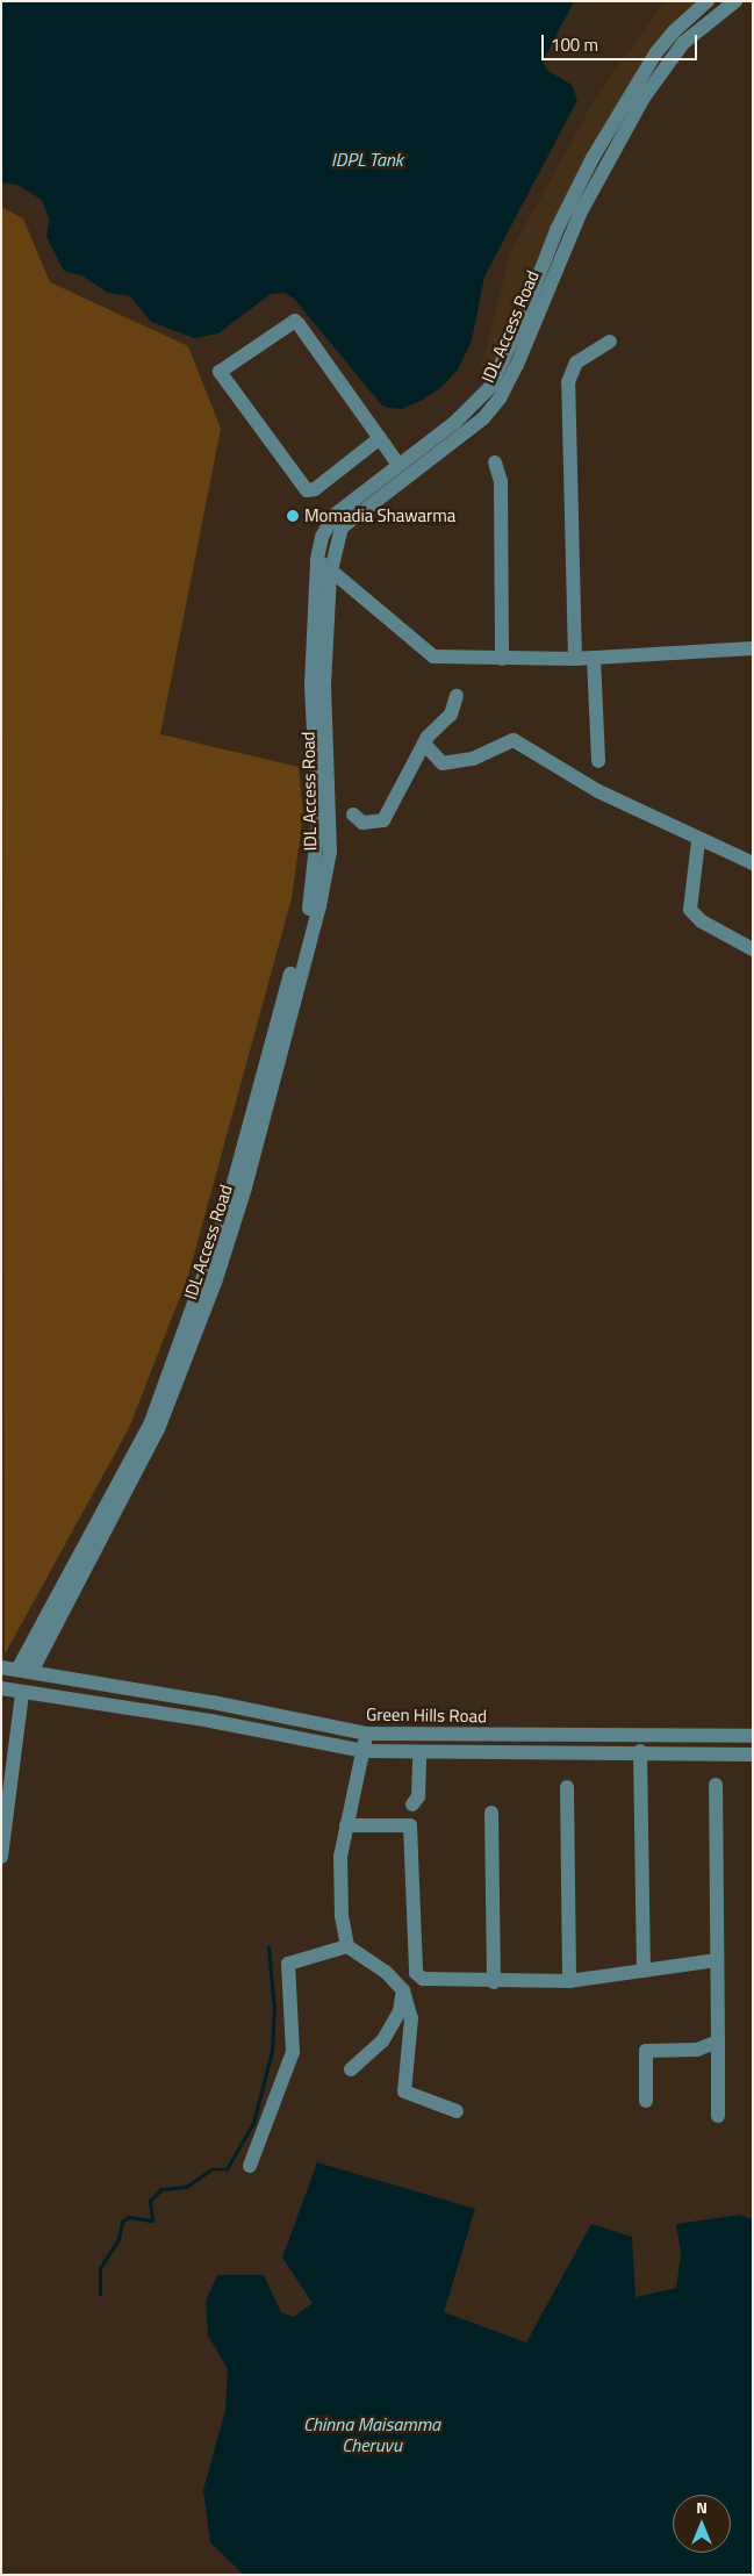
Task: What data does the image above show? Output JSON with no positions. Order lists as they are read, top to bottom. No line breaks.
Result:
{"streets":{"street":["IDL Access Road","Green Hills Road"]},"crossings":[["IDL Access Road","Green Hills Road"]],"water":["IDPL Tank","Chinna Maisamma Cheruvu"],"places":["Momadia Shawarma"],"scale_bar":"100 m","north":"top"}
